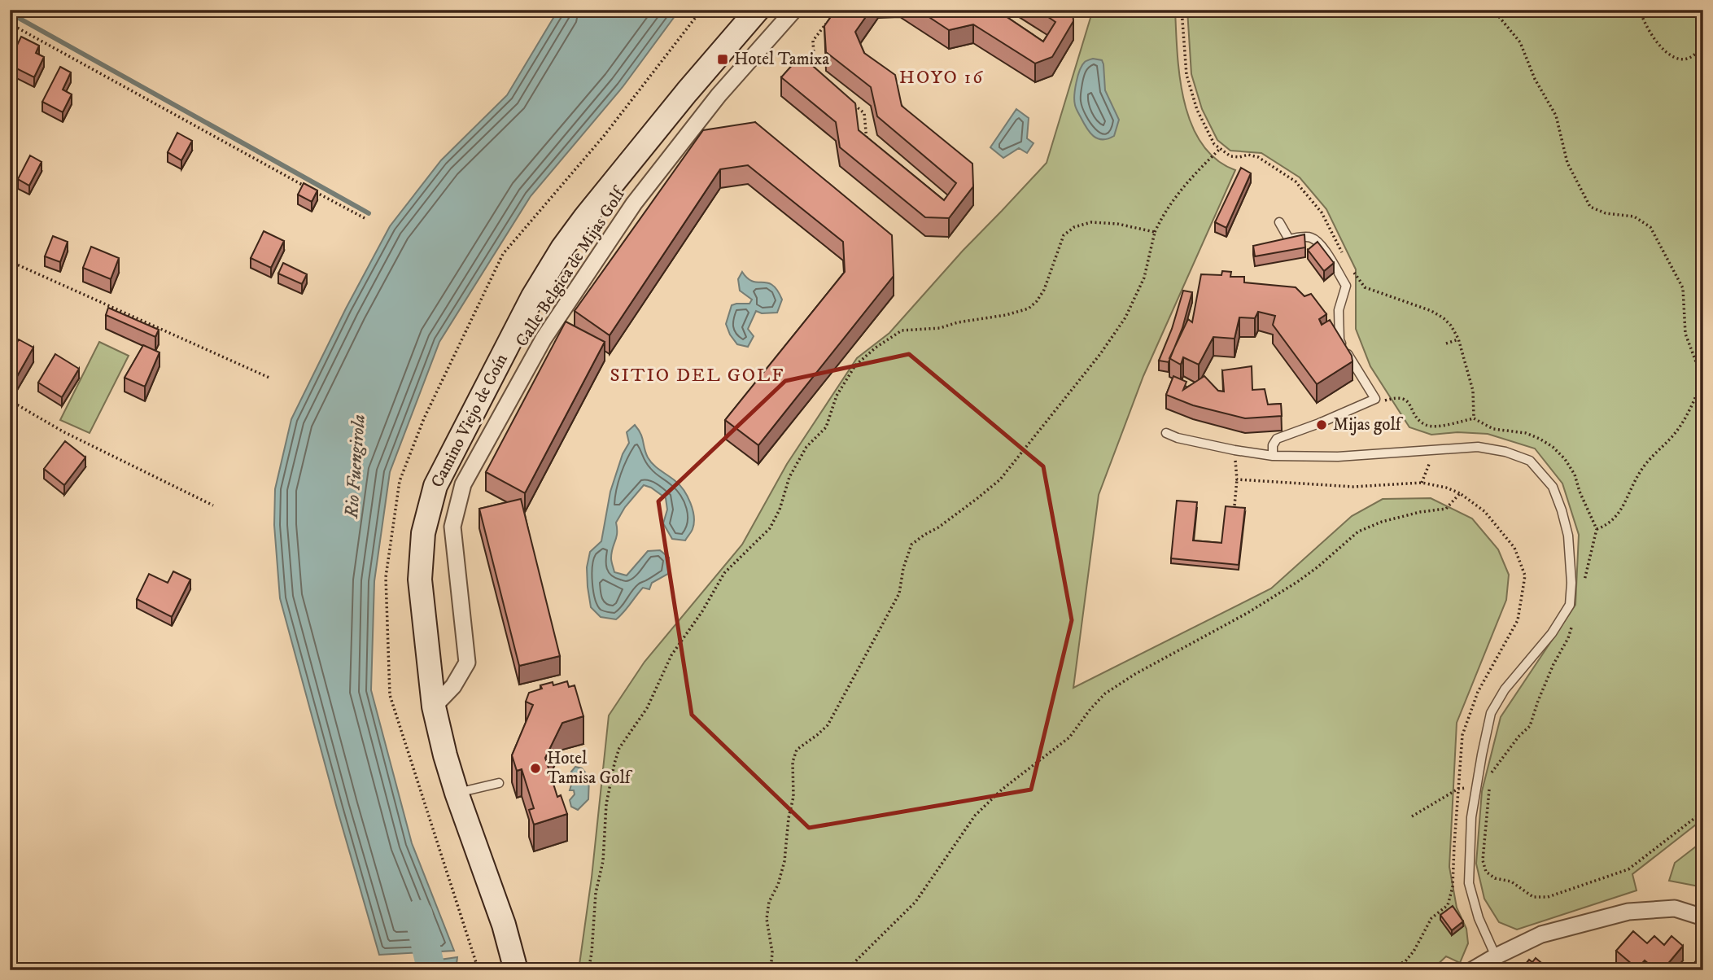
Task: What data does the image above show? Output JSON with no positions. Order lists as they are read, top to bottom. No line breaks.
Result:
{"streets":{"street":["Calle Belgica de Mijas Golf","Camino Viejo de Coín"]},"crossings":[["Calle Belgica de Mijas Golf","Camino Viejo de Coín"]],"districts":["HOYO 16","SITIO DEL GOLF"],"water":["Rio Fuengirola"],"places":{"transit":["Hotel Tamixa"],"other":["Mijas golf","Hotel Tamisa Golf"]}}
